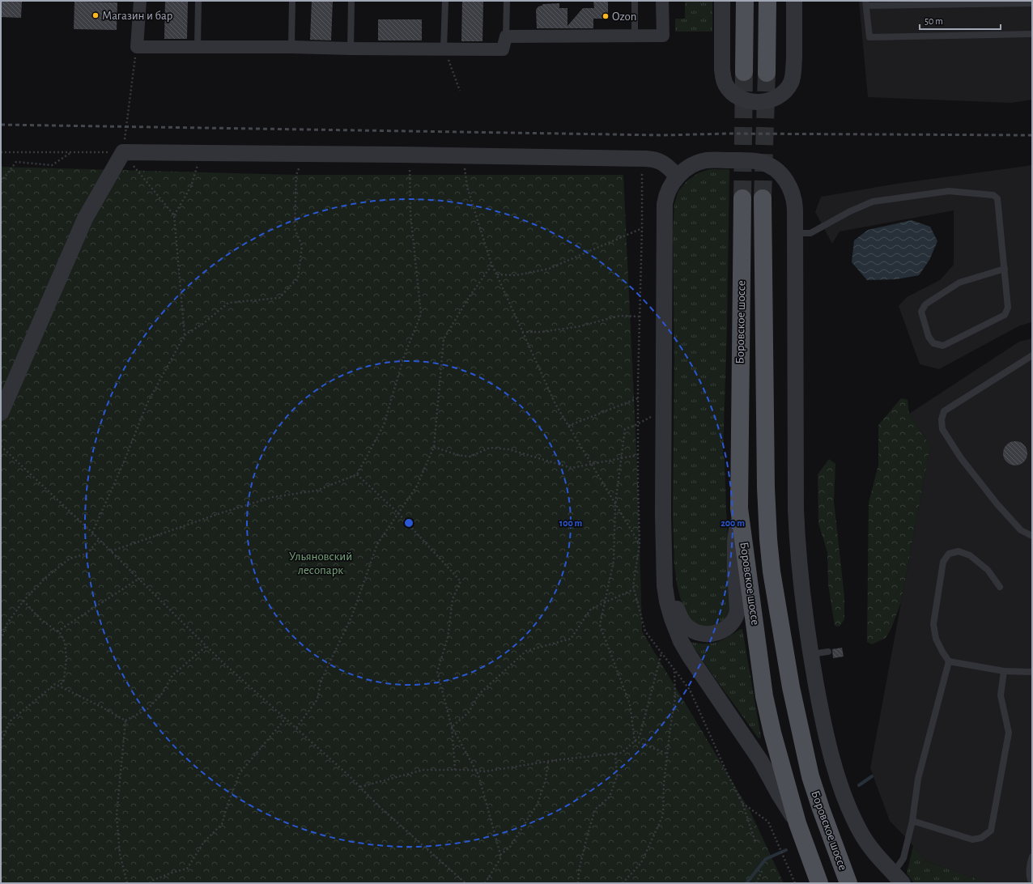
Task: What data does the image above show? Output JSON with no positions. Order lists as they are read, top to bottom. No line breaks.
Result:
{"streets":{"main road":["Боровское шоссе"]},"parks":["Ульяновский лесопарк"],"places":["Магазин и бар","Ozon"],"scale_bar":"50 m","rings":["100 m","200 m"]}
